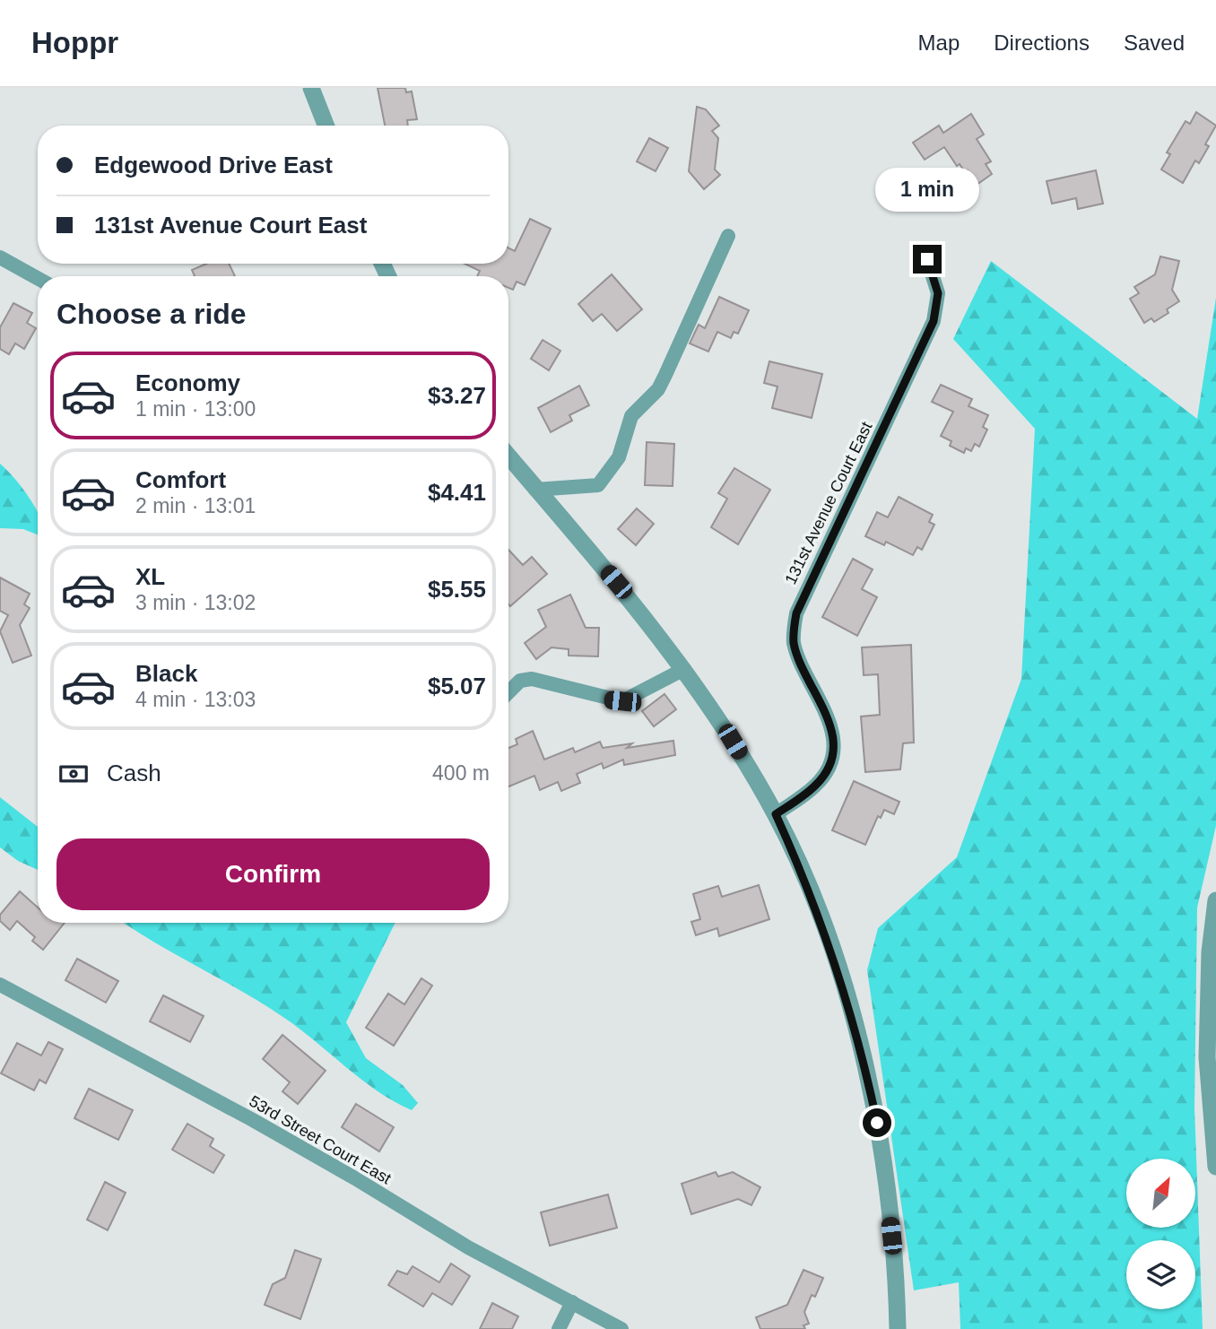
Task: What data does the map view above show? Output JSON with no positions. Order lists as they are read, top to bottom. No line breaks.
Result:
{"streets":{"street":["131st Avenue Court East","53rd Street Court East"]},"north":"top right","page":{"header":"Hoppr","nav":["Map","Directions","Saved"],"banner":["Edgewood Drive East","131st Avenue Court East"],"bubble":"1 min","heading":"Choose a ride","list":[{"name":"Economy","note":"1 min · 13:00","value":"$3.27"},{"name":"Comfort","note":"2 min · 13:01","value":"$4.41"},{"name":"XL","note":"3 min · 13:02","value":"$5.55"},{"name":"Black","note":"4 min · 13:03","value":"$5.07"}],"pay":["Cash","400 m"],"buttons":"Confirm"}}
